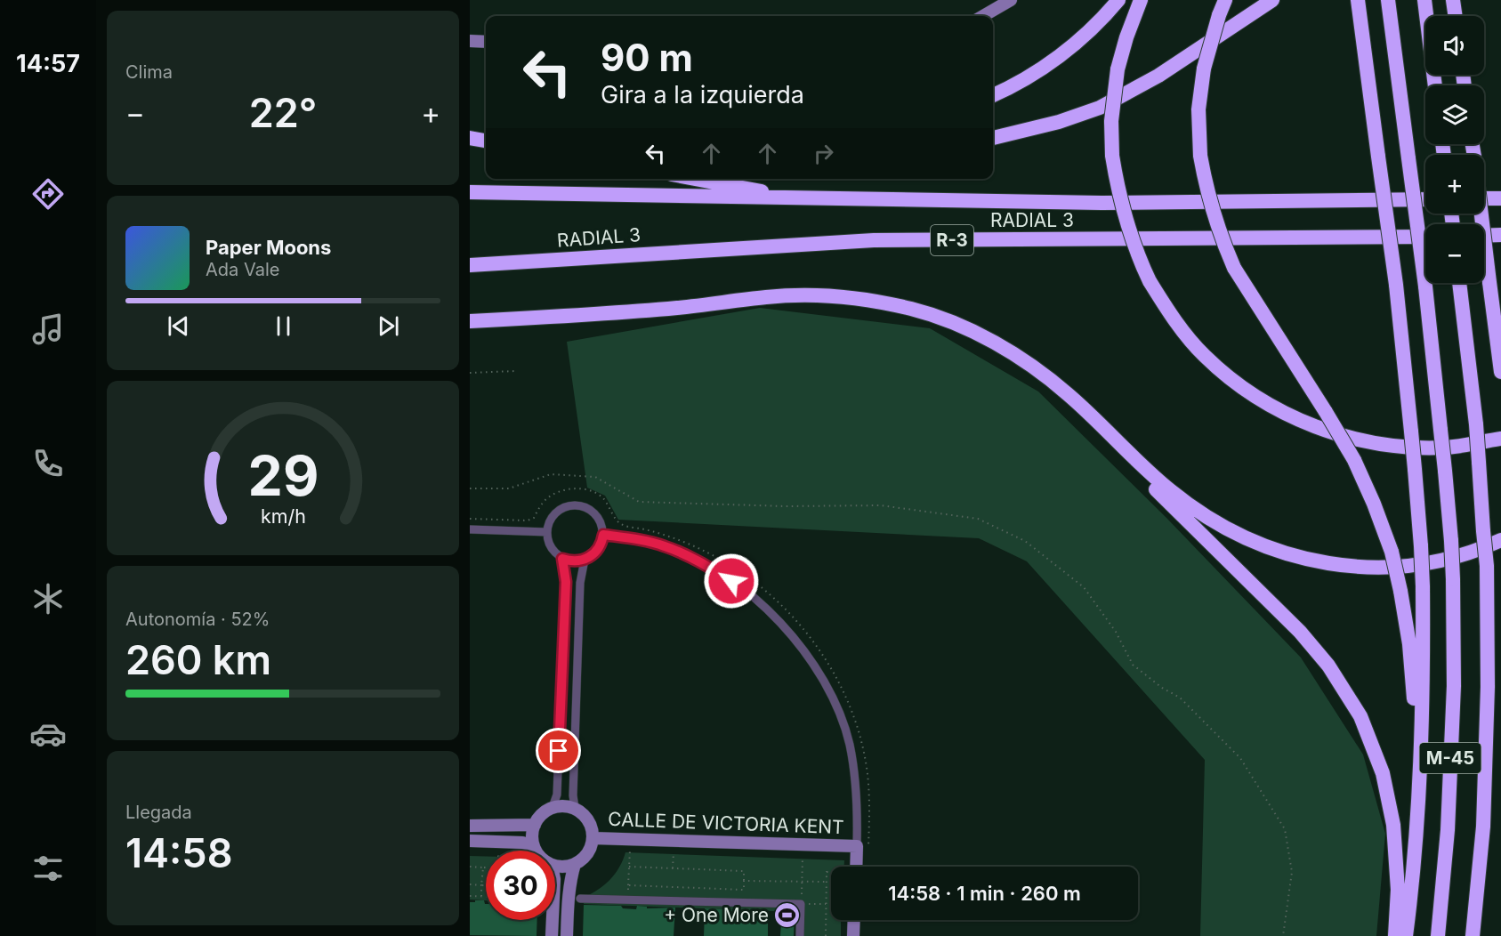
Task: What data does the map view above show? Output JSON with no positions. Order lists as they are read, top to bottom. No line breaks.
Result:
{"streets":{"highway":["RADIAL 3","R-3","M-45"],"main road":["CALLE DE VICTORIA KENT"]},"places":{"sports":["+ One More"]},"page":{"tabs":"14:57","tile":["Clima",["Autonomía · 52%","260 km"],["Llegada","14:58"]],"map_buttons":["+","−"],"turn":["90 m","Gira a la izquierda"],"heat":["−","22°","+"],"song":["Paper Moons","Ada Vale"],"limit":"30","trip":"14:58 · 1 min · 260 m","gauge":["29","km/h"]}}
